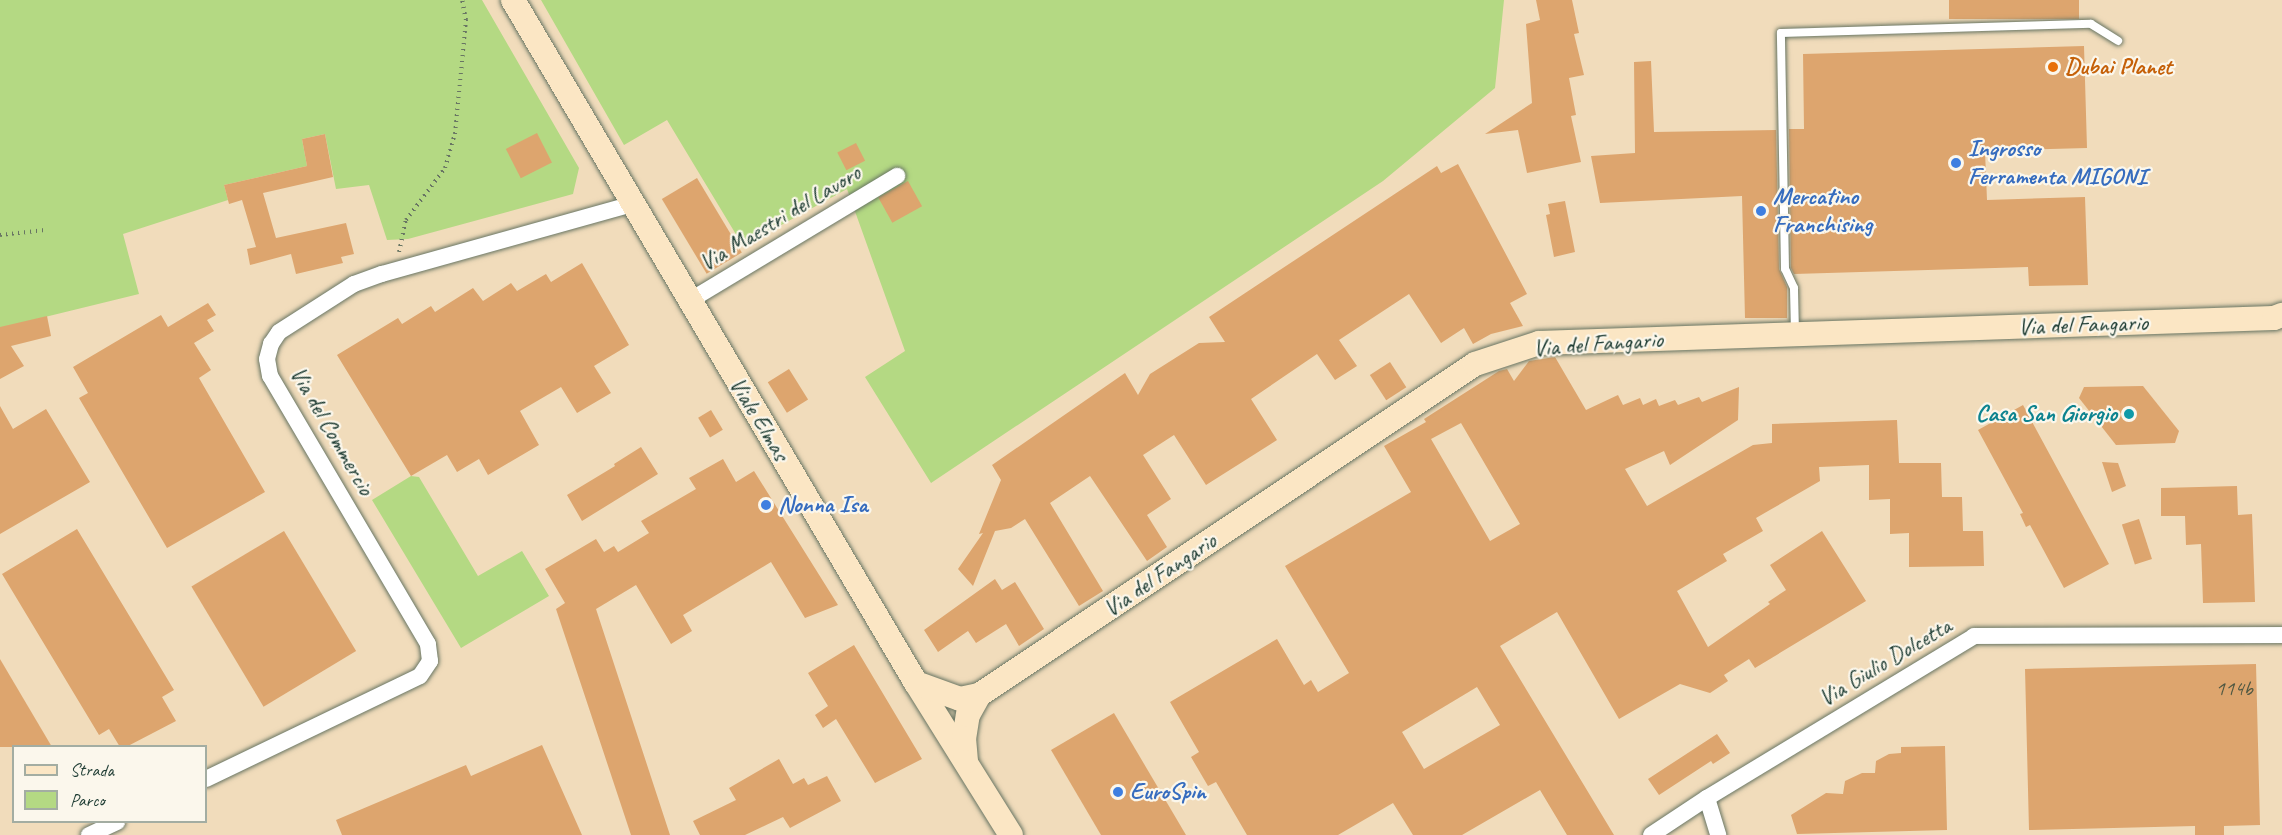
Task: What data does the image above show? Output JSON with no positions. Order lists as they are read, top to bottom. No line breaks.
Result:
{"streets":{"main road":["Via del Fangario","Viale Elmas"],"street":["Via Maestri del Lavoro","Via del Commercio","Via Giulio Dolcetta"]},"crossings":[["Via Maestri del Lavoro","Viale Elmas"],["Viale Elmas","Via del Commercio"]],"places":["Dubai Planet","Ingrosso Ferramenta MIGONI","Mercatino Franchising","Casa San Giorgio","Nonna Isa","EuroSpin"],"house_numbers":["114b"],"legend":["Strada","Parco"]}
